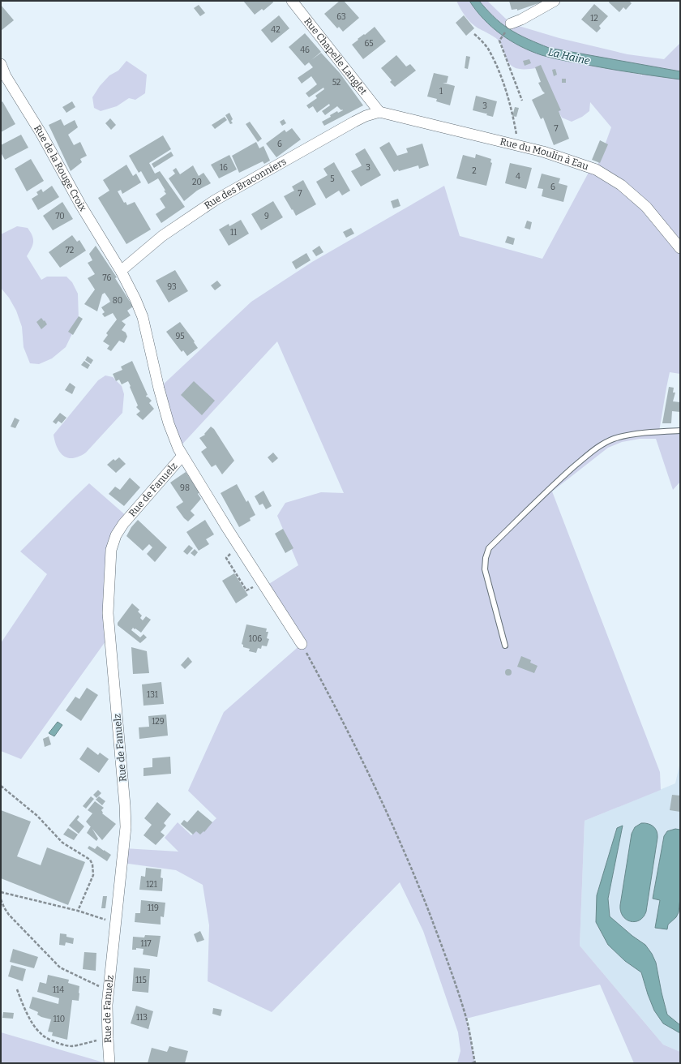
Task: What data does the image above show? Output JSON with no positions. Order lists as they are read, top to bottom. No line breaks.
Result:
{"streets":{"street":["Rue Chapelle Langlet","Rue du Moulin à Eau","Rue de la Rouge Croix","Rue des Braconniers","Rue de Fanuelz"]},"crossings":[["Rue Chapelle Langlet","Rue du Moulin à Eau"],["Rue Chapelle Langlet","Rue des Braconniers"],["Rue du Moulin à Eau","Rue des Braconniers"],["Rue de la Rouge Croix","Rue des Braconniers"],["Rue de la Rouge Croix","Rue de Fanuelz"]],"water":["La Haine"],"house_numbers":["63","12","42","65","46","52","1","3","7","6","16","3","2","4","5","20","6","7","70","9","11","72","76","93","80","95","98","106","131","129","121","119","117","115","114","113","110"]}
